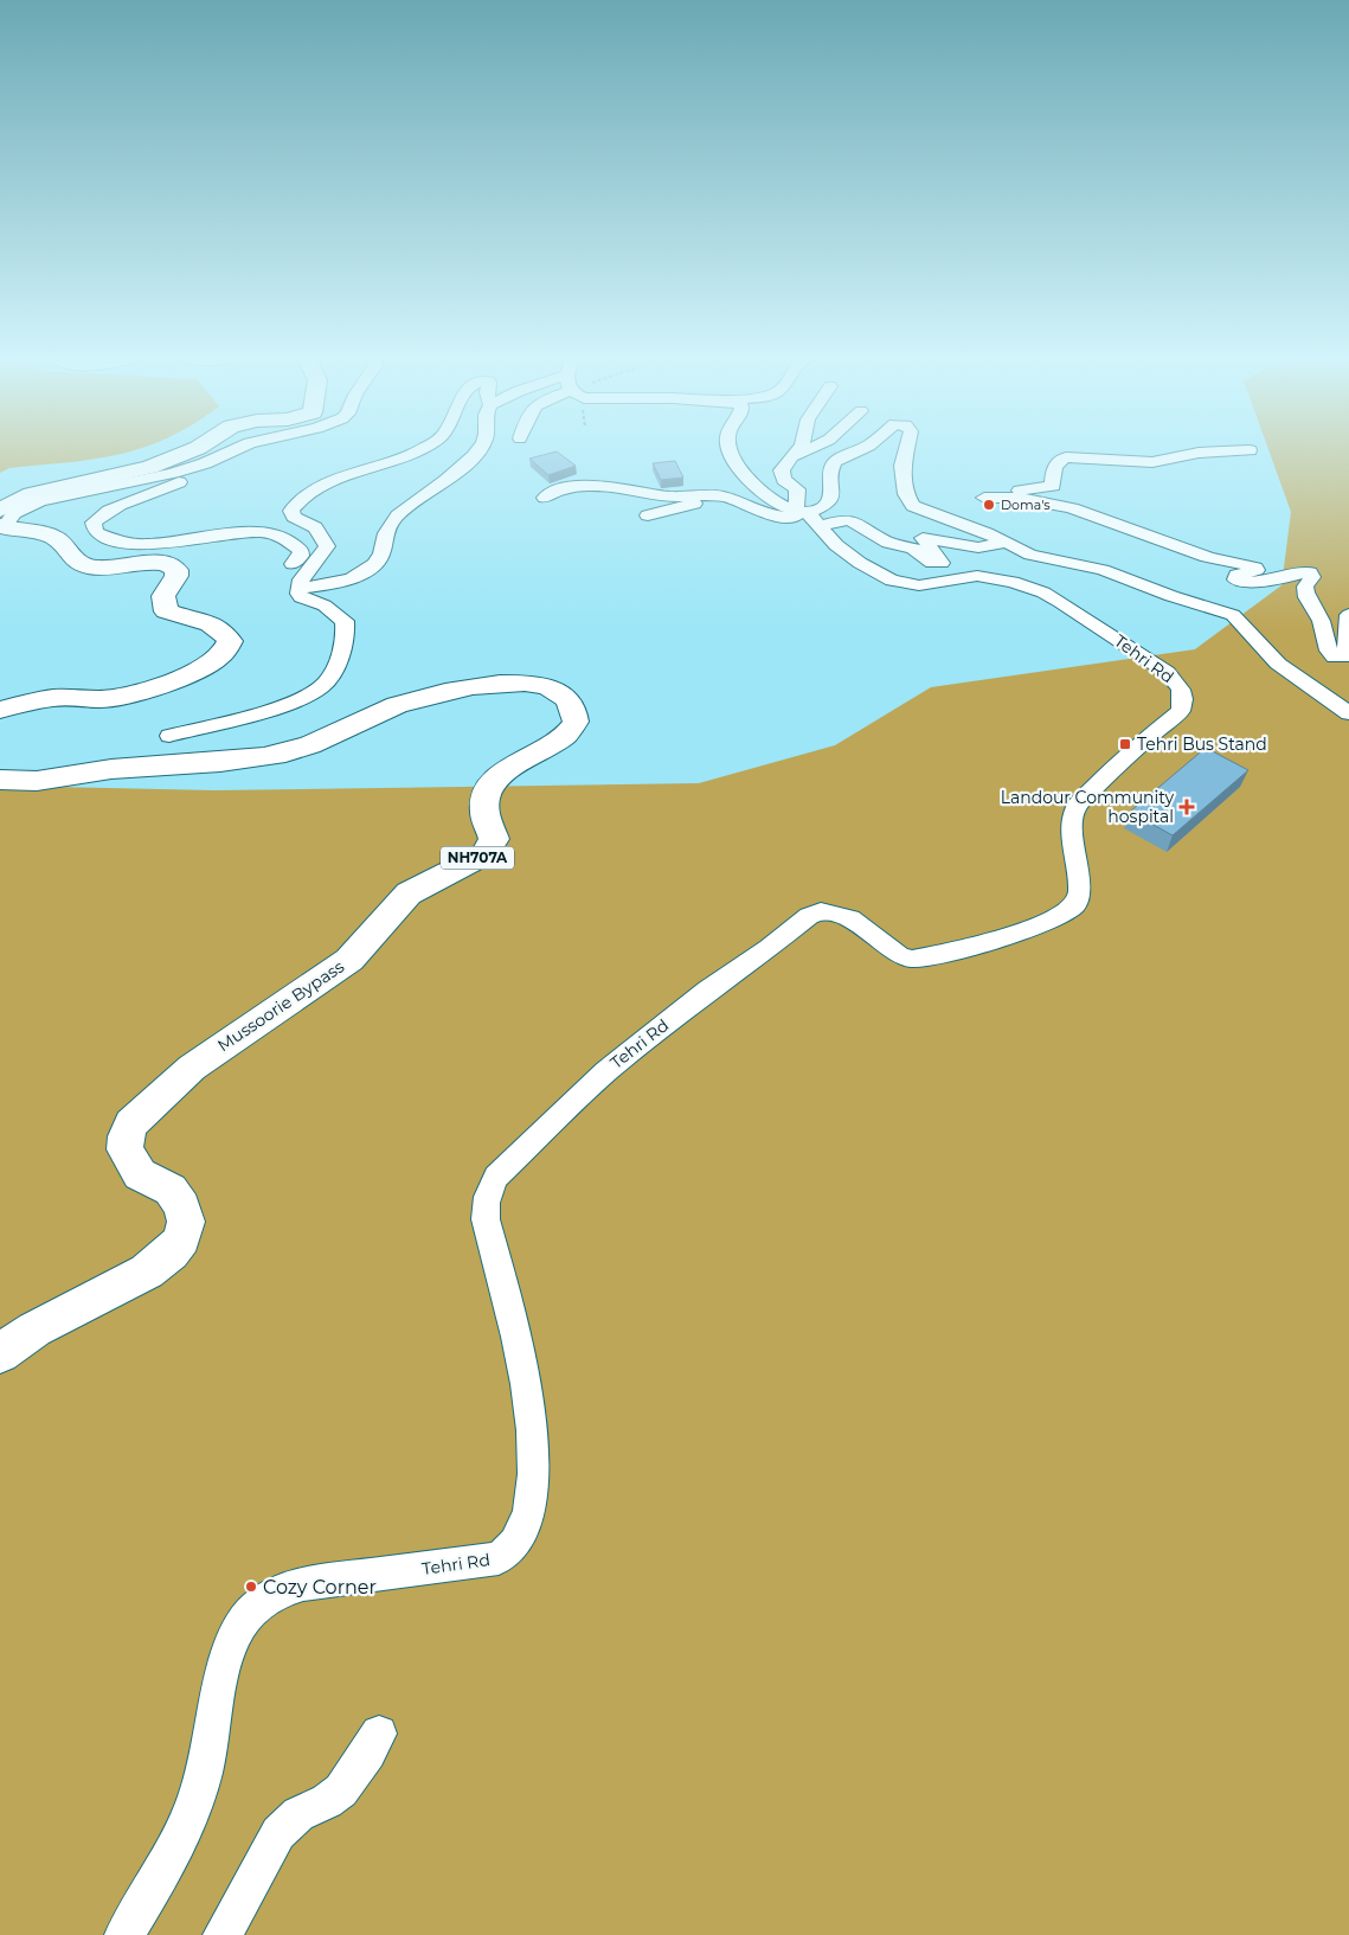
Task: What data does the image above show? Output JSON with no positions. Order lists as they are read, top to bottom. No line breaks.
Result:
{"streets":{"highway":["NH707A","Mussoorie Bypass"],"street":["Tehri Rd"]},"places":{"other":["Doma's","Cozy Corner"],"transit":["Tehri Bus Stand"],"health":["Landour Community hospital"]}}
